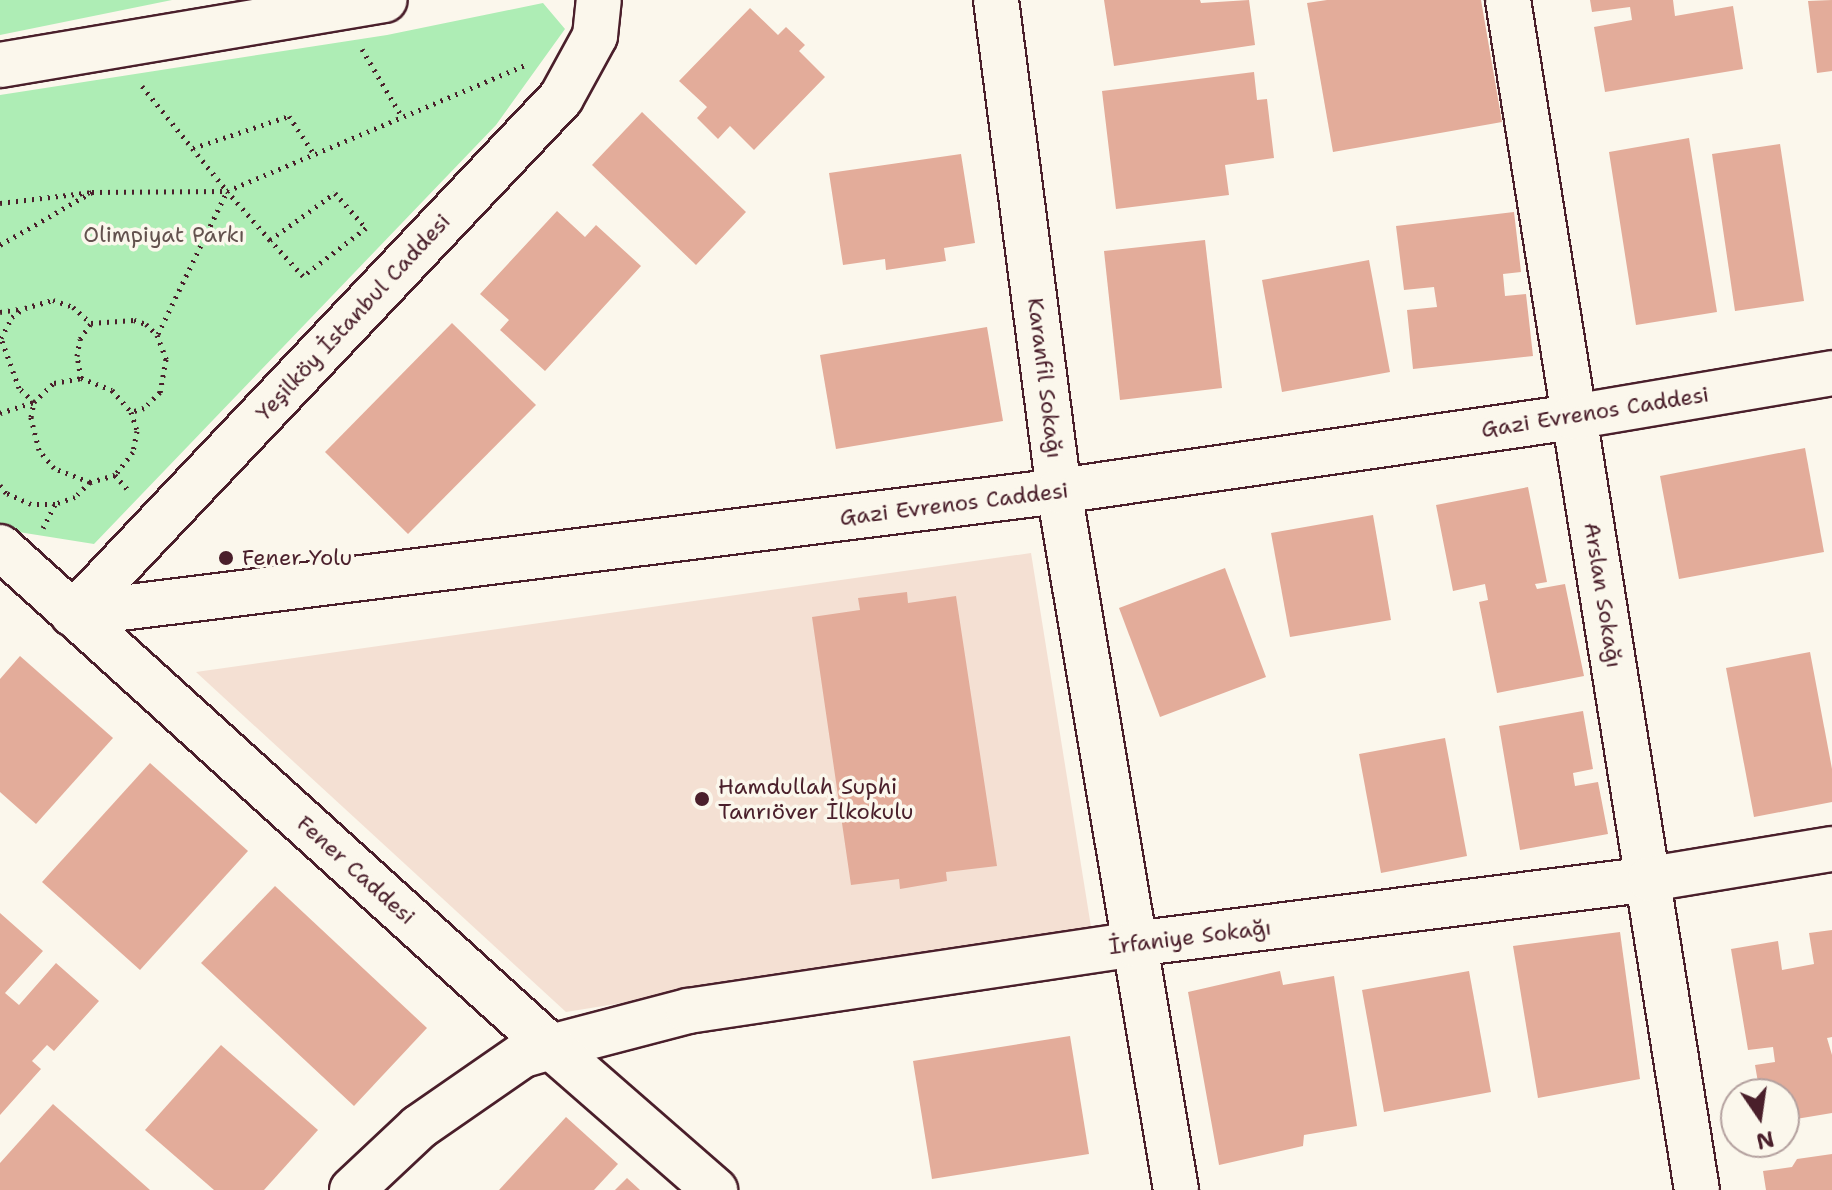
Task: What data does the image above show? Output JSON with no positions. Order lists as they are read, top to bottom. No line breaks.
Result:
{"streets":{"street":["Yeşilköy İstanbul Caddesi","Karanfil Sokağı","Gazi Evrenos Caddesi","Arslan Sokağı","Fener Caddesi","İrfaniye Sokağı"]},"crossings":[["Yeşilköy İstanbul Caddesi","Gazi Evrenos Caddesi"],["Yeşilköy İstanbul Caddesi","Fener Caddesi"],["Karanfil Sokağı","Gazi Evrenos Caddesi"],["Karanfil Sokağı","İrfaniye Sokağı"],["Gazi Evrenos Caddesi","Arslan Sokağı"],["Gazi Evrenos Caddesi","Fener Caddesi"],["Arslan Sokağı","İrfaniye Sokağı"],["Fener Caddesi","İrfaniye Sokağı"]],"parks":["Olimpiyat Parkı"],"places":["Fener Yolu","Hamdullah Suphi Tanrıöver İlkokulu"],"north":"bottom"}
